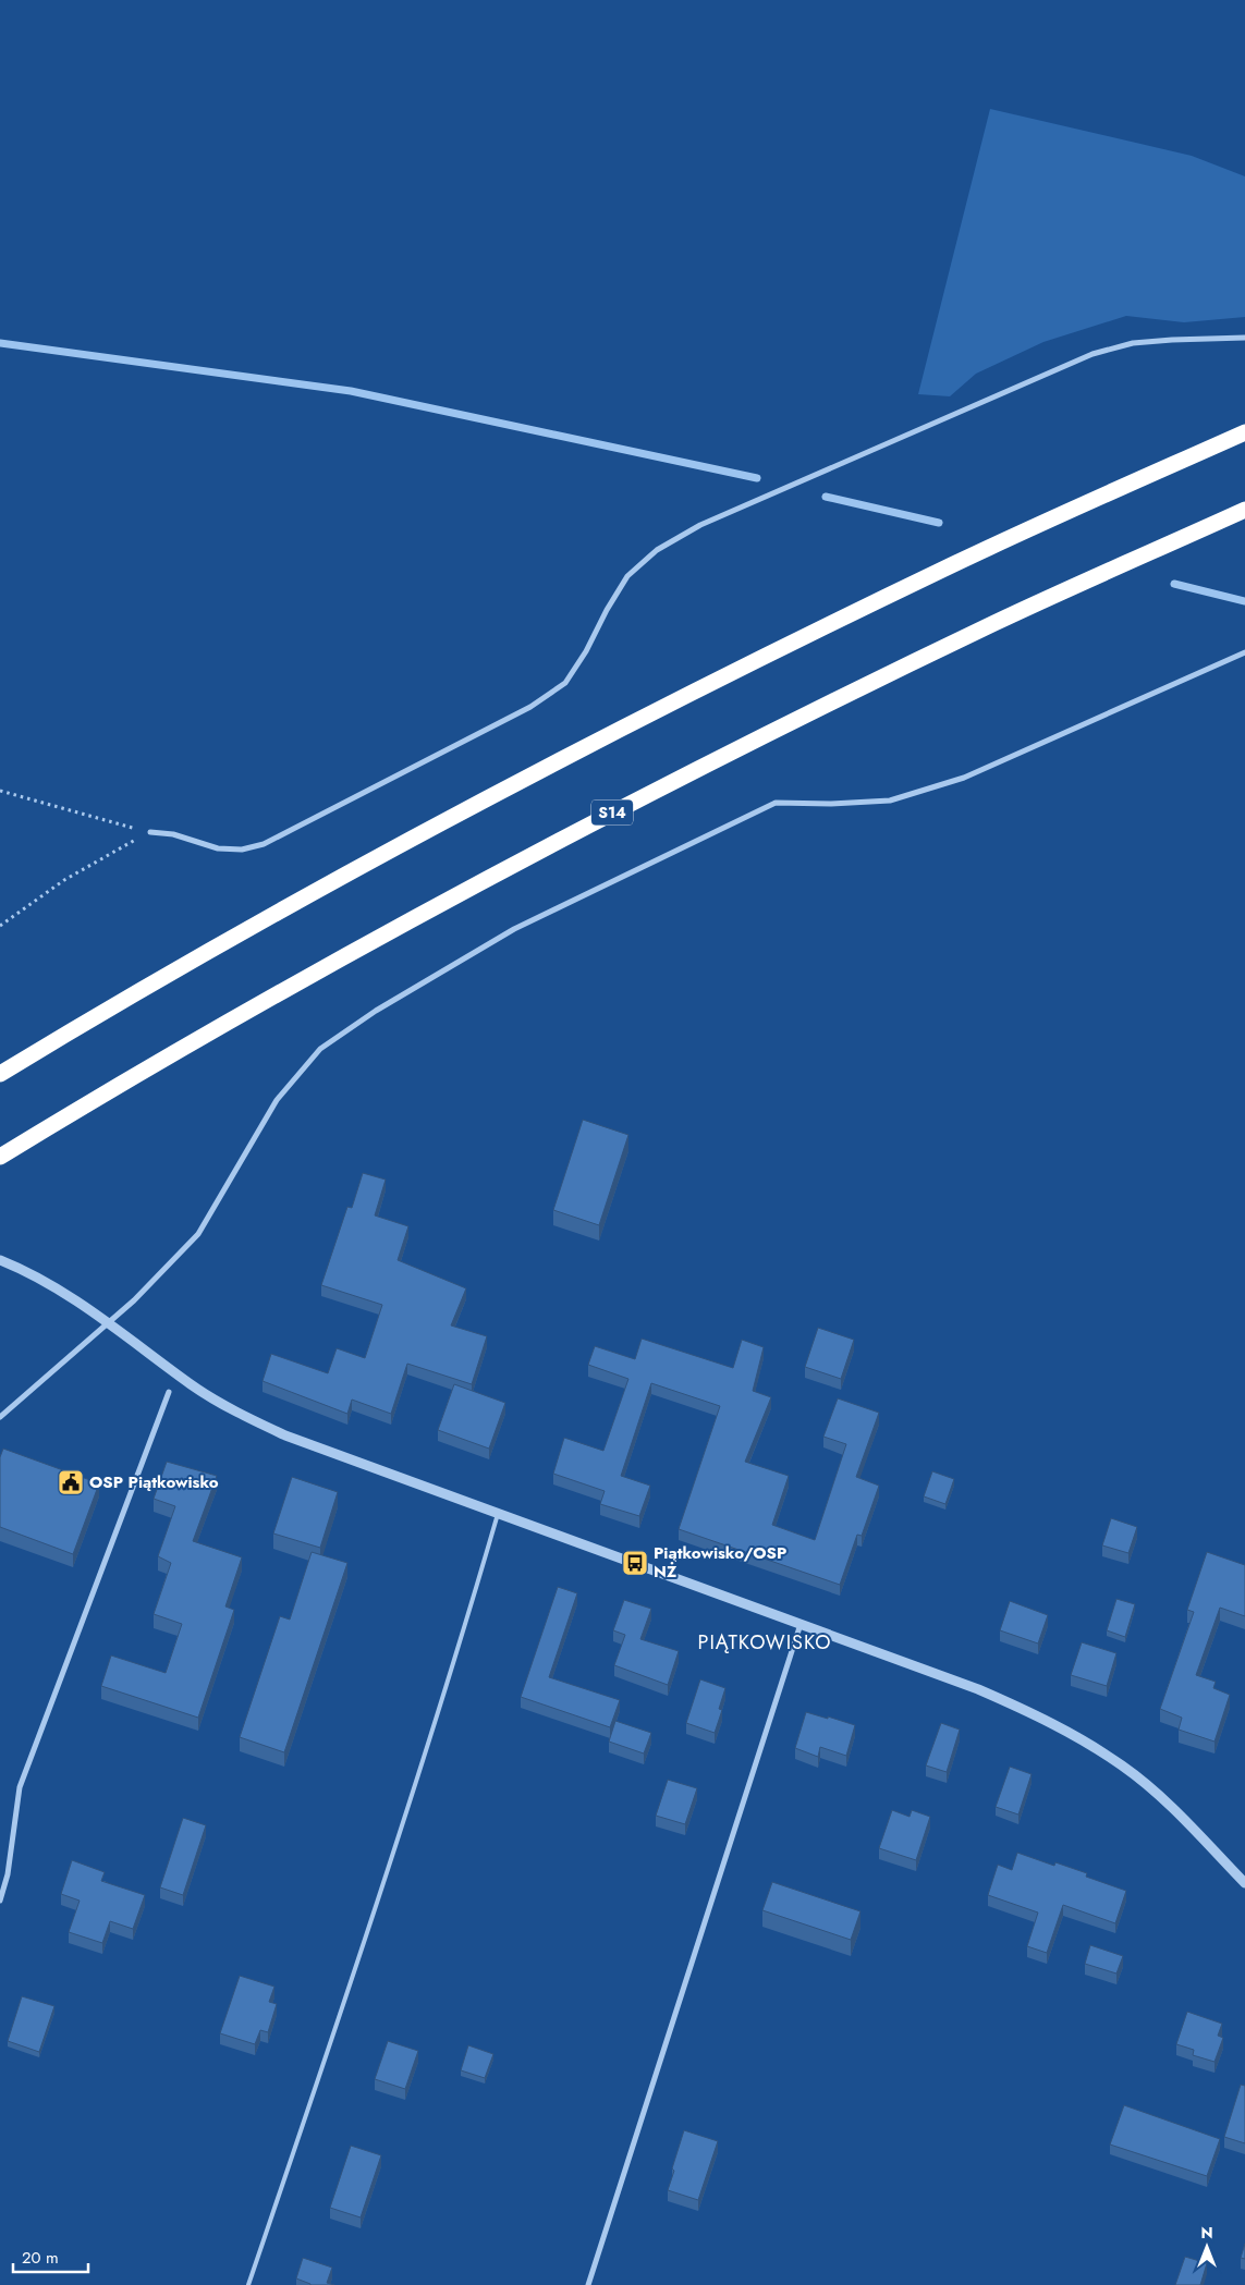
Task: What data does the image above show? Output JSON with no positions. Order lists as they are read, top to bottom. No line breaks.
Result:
{"streets":{"highway":["S14"]},"districts":["PIĄTKOWISKO"],"places":{"public building":["OSP Piątkowisko"],"bus stop":["Piątkowisko/OSP NŻ"]},"scale_bar":"20 m","north":"top"}
